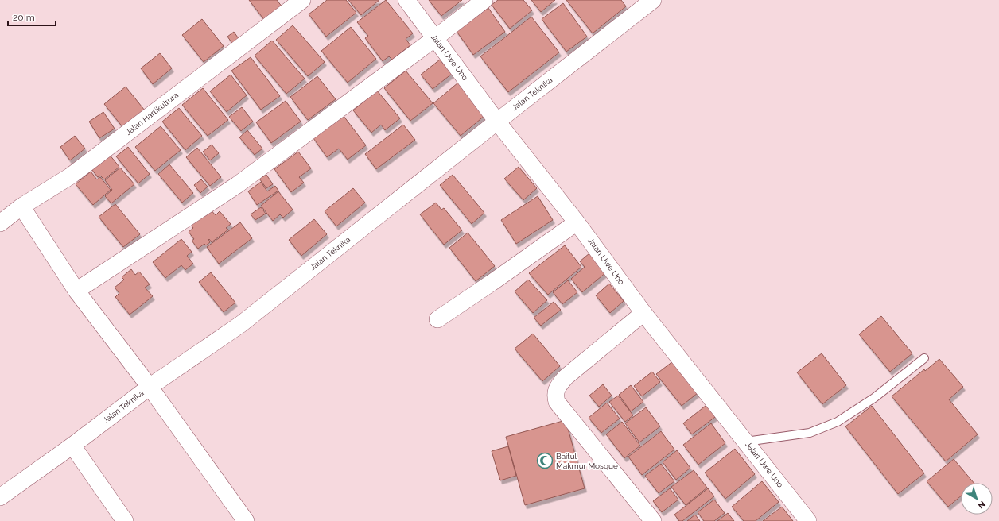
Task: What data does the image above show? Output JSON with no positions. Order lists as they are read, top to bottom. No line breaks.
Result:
{"streets":{"street":["Jalan Uwe Uno","Jalan Teknika","Jalan Hartikultura"]},"crossings":[["Jalan Uwe Uno","Jalan Teknika"]],"places":{"mosque":["Baitul Makmur Mosque"]},"scale_bar":"20 m","north":"bottom right"}
